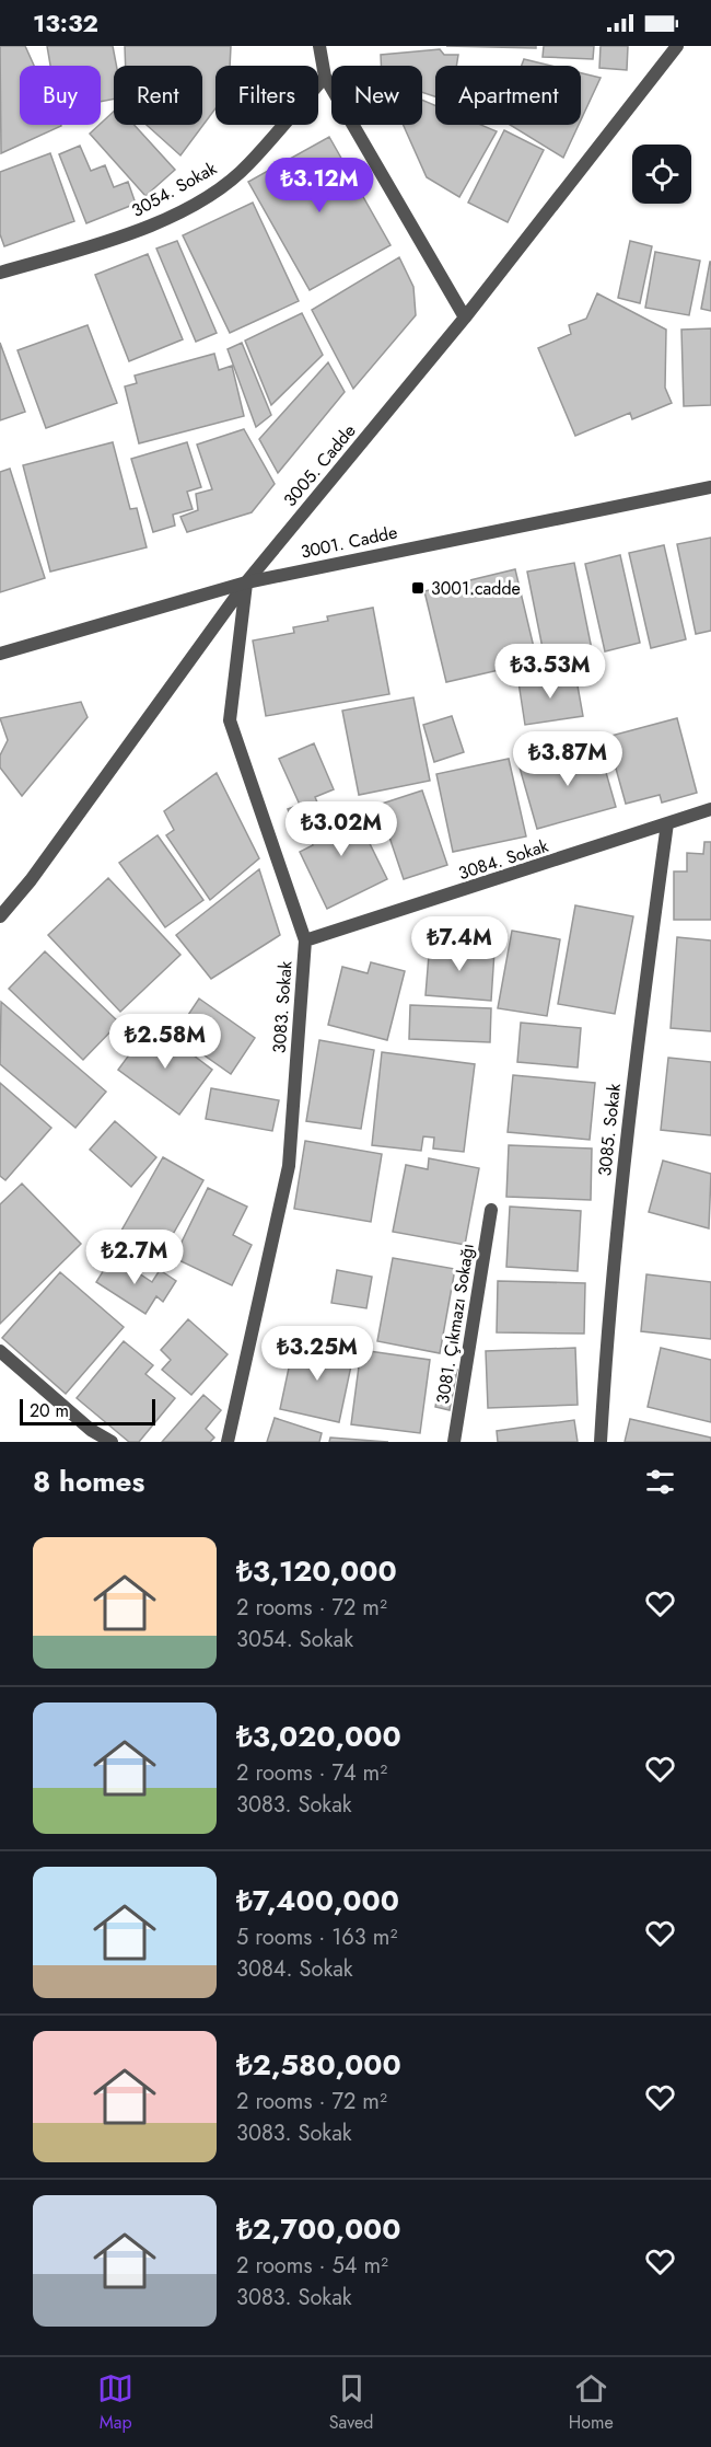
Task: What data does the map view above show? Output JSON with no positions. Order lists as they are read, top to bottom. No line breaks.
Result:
{"streets":{"street":["3054. Sokak","3005. Cadde","3001. Cadde","3084. Sokak","3083. Sokak","3085. Sokak","3081. Çıkmazı Sokağı"]},"crossings":[["3005. Cadde","3001. Cadde"],["3005. Cadde","3083. Sokak"],["3001. Cadde","3083. Sokak"],["3084. Sokak","3083. Sokak"],["3084. Sokak","3085. Sokak"]],"places":{"transit":["3001.cadde"]},"scale_bar":"20 m","page":{"status":"13:32","chip":["Buy","Rent","Filters","New","Apartment"],"price":["₺3.12M","₺3.53M","₺3.87M","₺3.02M","₺7.4M","₺2.58M","₺2.7M","₺3.25M"],"scale":"20 m","heading":"8 homes","list":[{"name":"₺3,120,000","note":"2 rooms · 72 m² · 3054. Sokak"},{"name":"₺3,020,000","note":"2 rooms · 74 m² · 3083. Sokak"},{"name":"₺7,400,000","note":"5 rooms · 163 m² · 3084. Sokak"},{"name":"₺2,580,000","note":"2 rooms · 72 m² · 3083. Sokak"},{"name":"₺2,700,000","note":"2 rooms · 54 m² · 3083. Sokak"}],"tabs":["Map","Saved","Home"]}}
